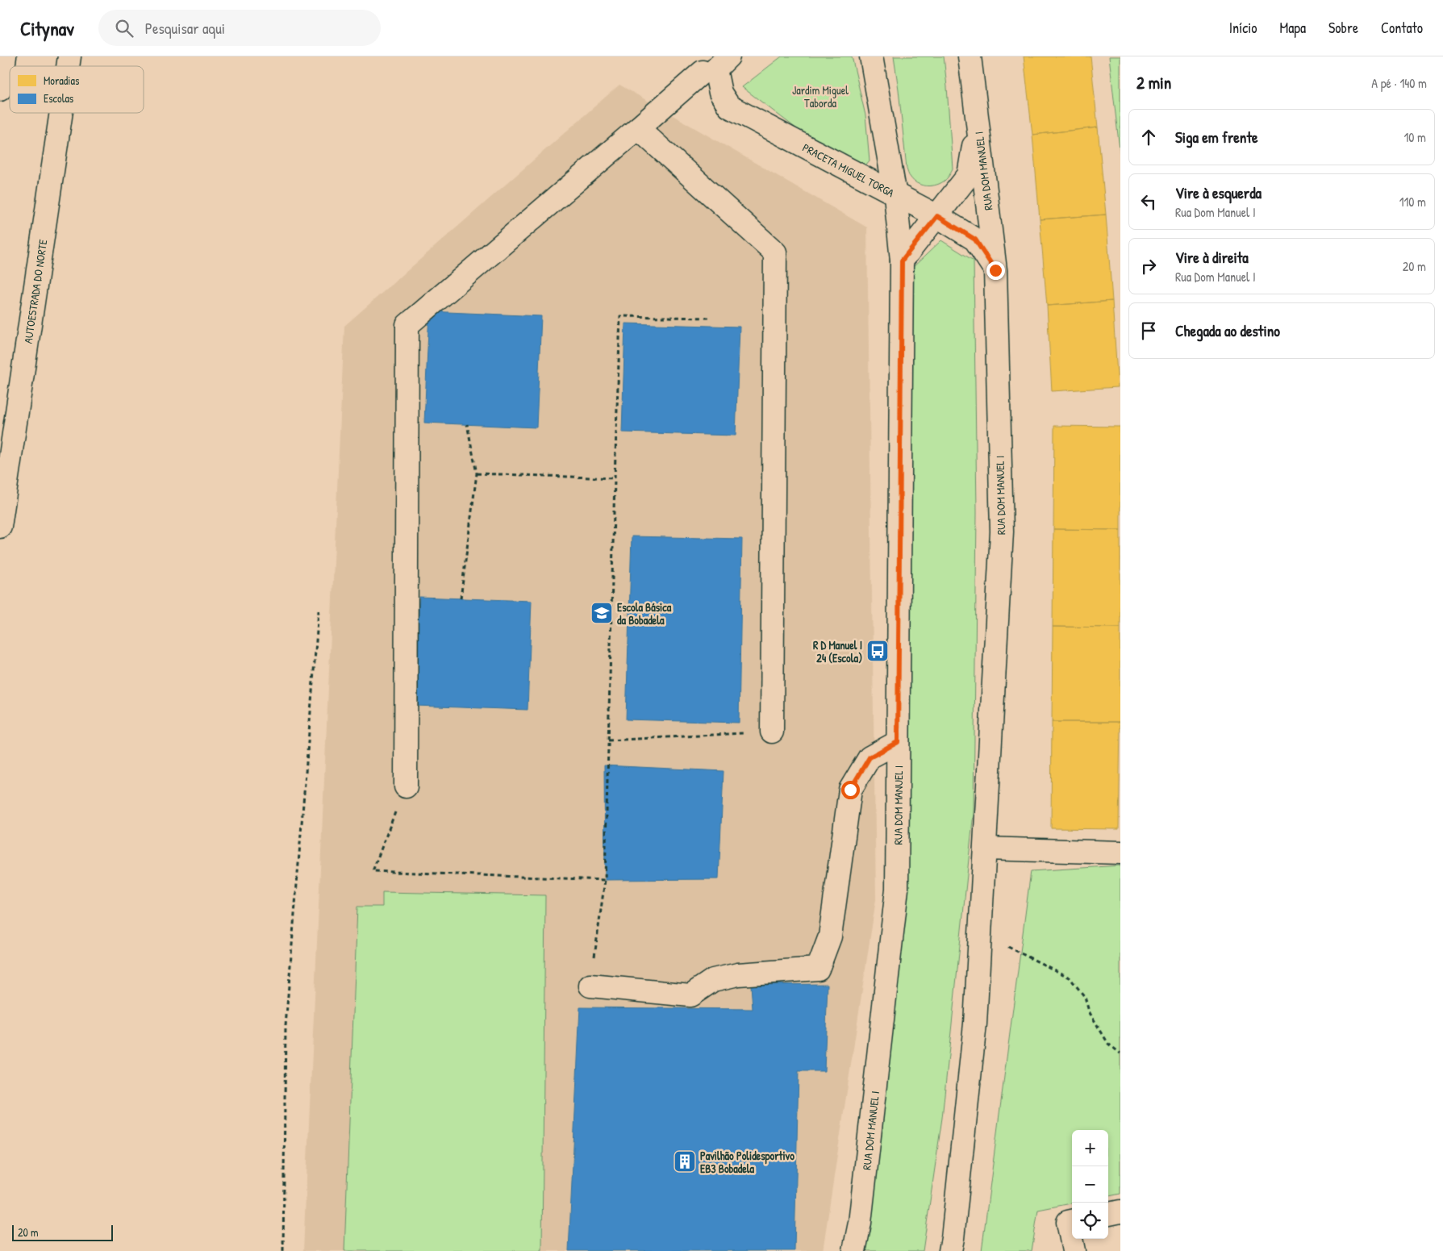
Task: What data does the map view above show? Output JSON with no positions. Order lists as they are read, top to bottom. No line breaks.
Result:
{"streets":{"main road":["PRACETA MIGUEL TORGA","RUA DOM MANUEL I","AUTOESTRADA DO NORTE"]},"crossings":[["PRACETA MIGUEL TORGA","RUA DOM MANUEL I"]],"parks":["Jardim Miguel Taborda"],"places":{"school or university":["Escola Básica da Bobadela"],"bus stop":["R D Manuel I 24 (Escola)"],"building":["Pavilhão Polidesportivo EB3 Bobadela"]},"legend":["Moradias","Escolas"],"scale_bar":"20 m","page":{"header":"Citynav","search":"Pesquisar aqui","nav":["Início","Mapa","Sobre","Contato"],"heading":["2 min","A pé · 140 m"],"list":[["Siga em frente","10 m"],["Vire à esquerda","Rua Dom Manuel I","110 m"],["Vire à direita","Rua Dom Manuel I","20 m"],"Chegada ao destino"],"map_buttons":["+","−"],"scale":"20 m"}}
